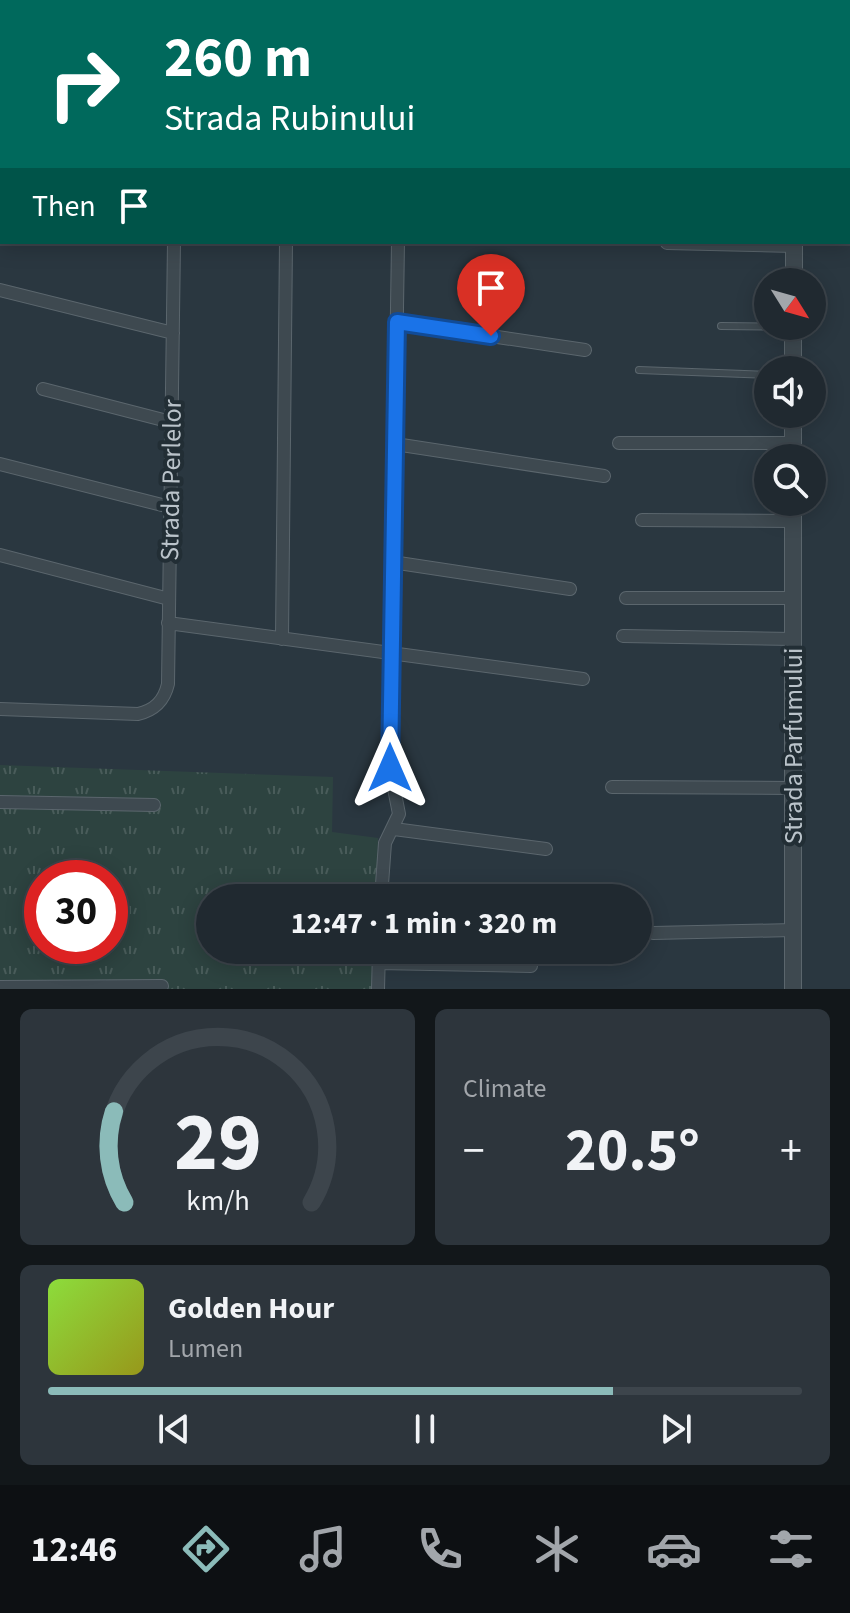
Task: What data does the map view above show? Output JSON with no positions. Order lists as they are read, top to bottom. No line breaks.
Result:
{"streets":{"street":["Strada Perlelor","Strada Parfumului"]},"north":"bottom right","page":{"turn":["260 m","Strada Rubinului"],"then":"Then","limit":"30","trip":"12:47 · 1 min · 320 m","tile":"Climate","heat":["−","20.5°","+"],"song":["Golden Hour","Lumen"],"tabs":"12:46","gauge":["29","km/h"]}}
